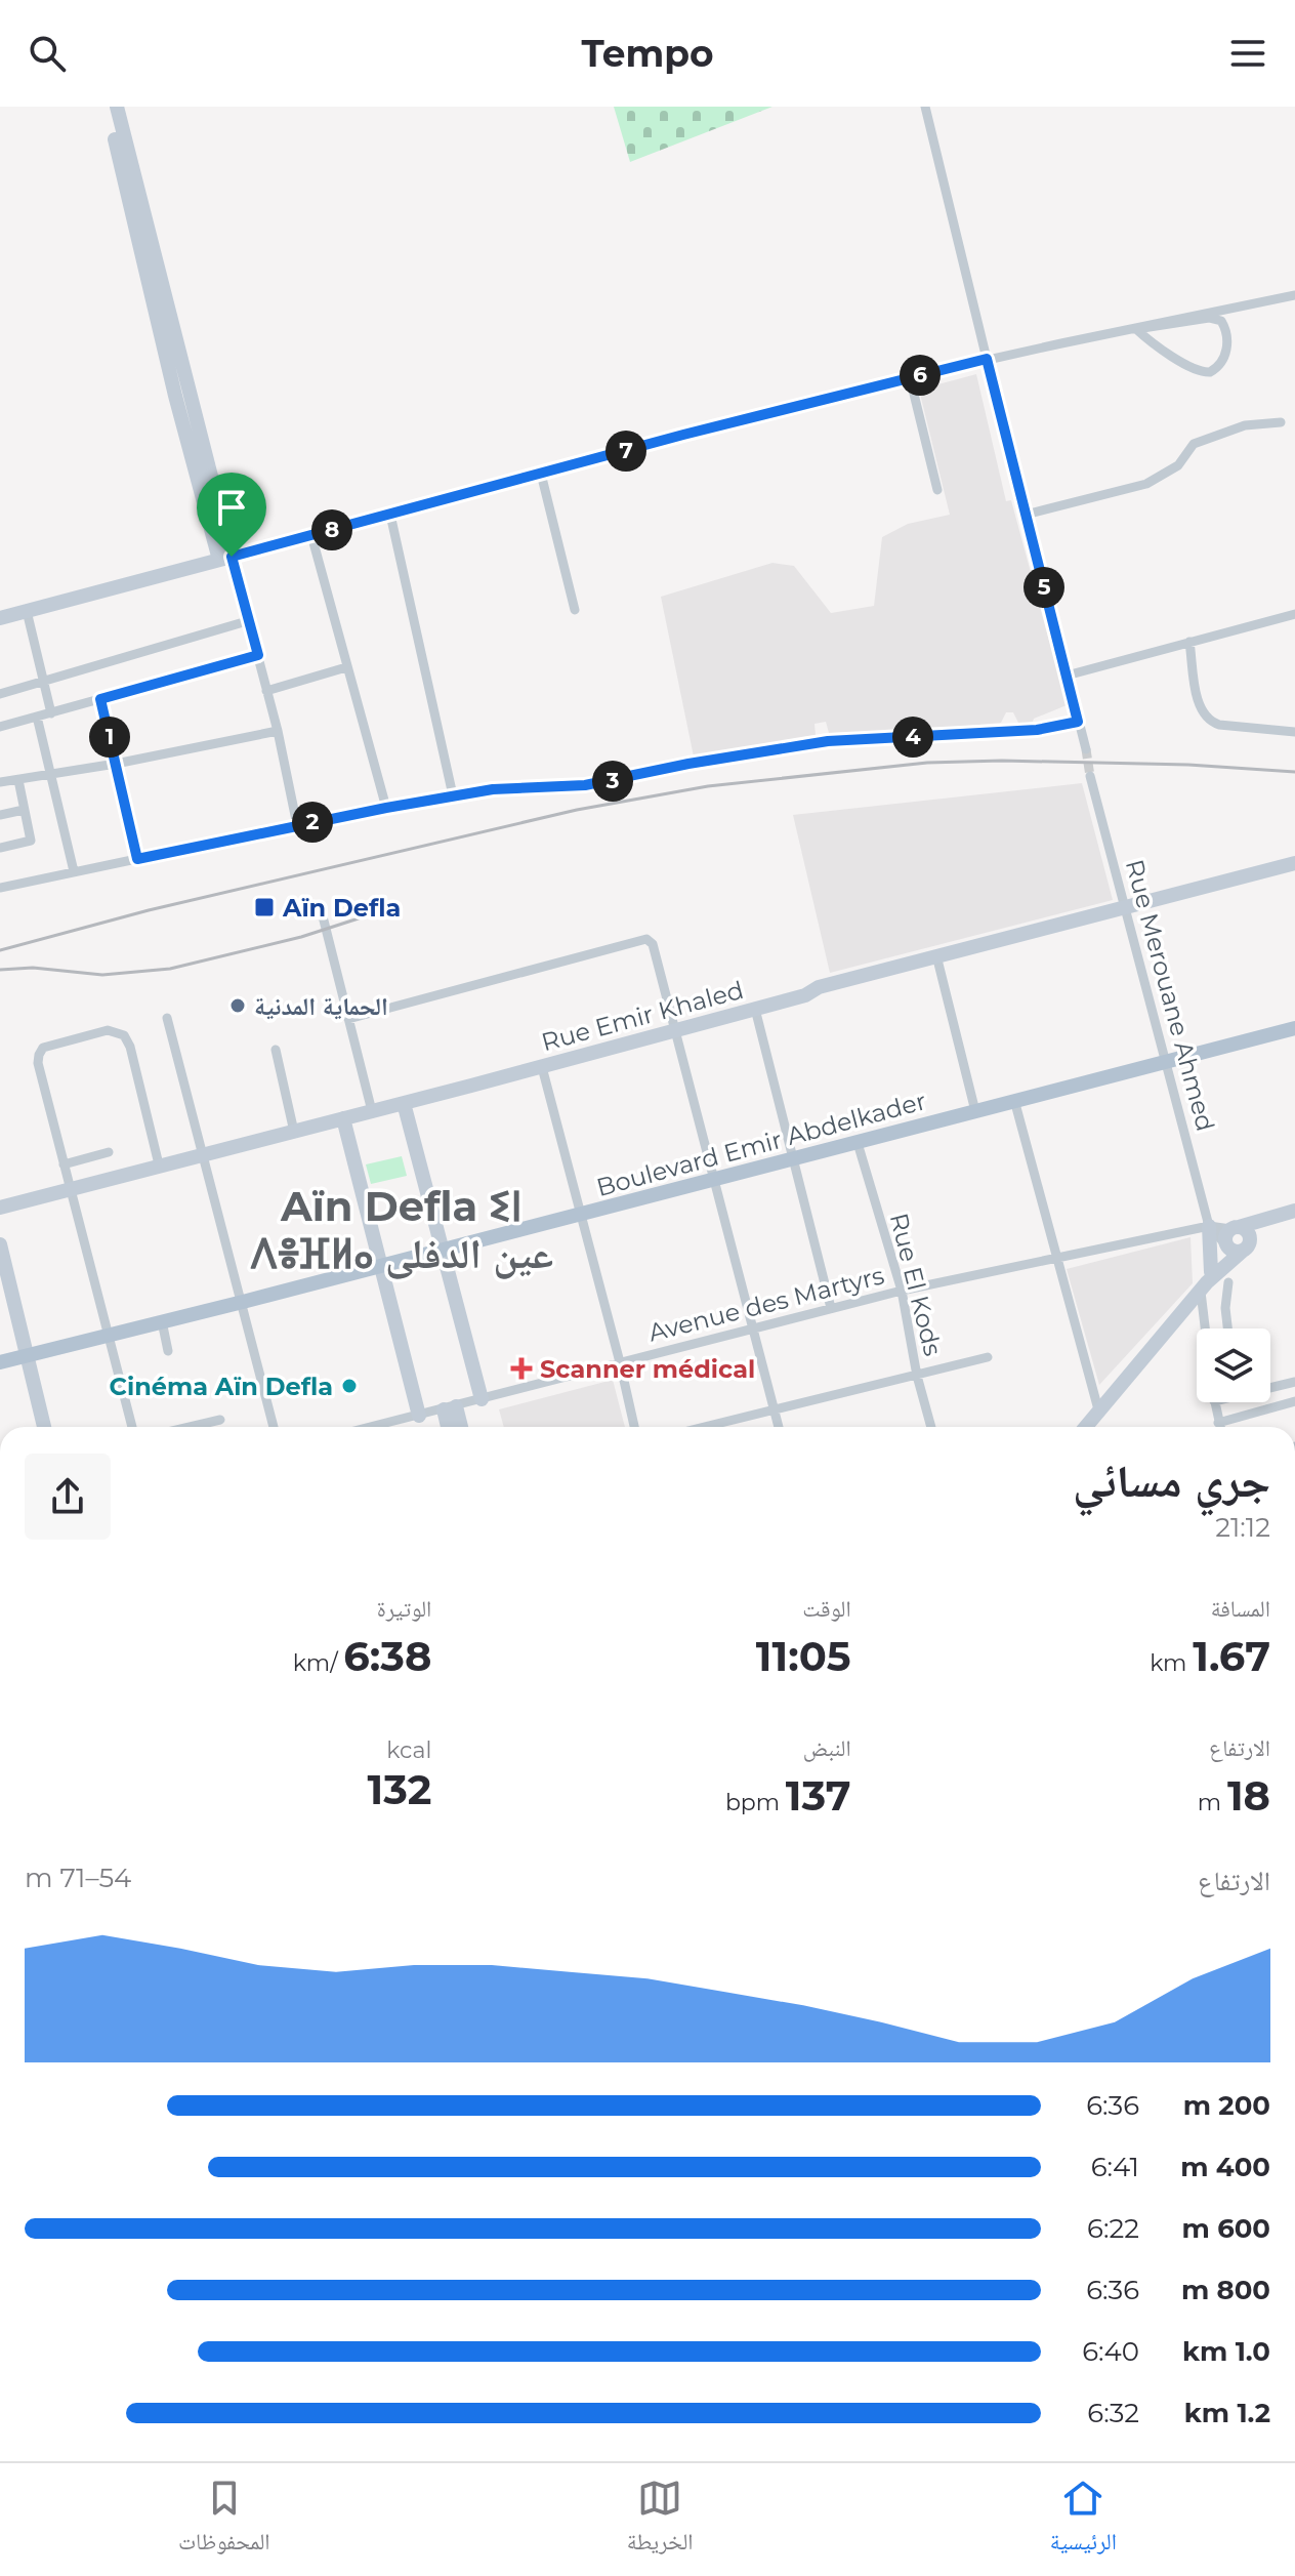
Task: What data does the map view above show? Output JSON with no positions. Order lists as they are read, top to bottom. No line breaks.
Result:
{"streets":{"main road":["Boulevard Emir Abdelkader"],"street":["Rue Merouane Ahmed","Rue Emir Khaled","Rue El Kods","Avenue des Martyrs"]},"crossings":[["Rue Merouane Ahmed","Rue Emir Khaled"],["Rue Merouane Ahmed","Boulevard Emir Abdelkader"],["Rue Merouane Ahmed","Avenue des Martyrs"],["Boulevard Emir Abdelkader","Rue El Kods"],["Rue El Kods","Avenue des Martyrs"]],"districts":["Aïn Defla ⵉⵏ ⴷⴻⴼⵍⴰ عين الدفلى"],"places":{"transit":["Aïn Defla"],"other":["الحماية المدنية","Cinéma Aïn Defla"],"health":["Scanner médical"]},"page":{"header":"Tempo","pins":["6","7","8","5","1","4","3","2"],"heading":["جري مسائي","21:12"],"stats":[["المسافة","1.67 km"],["الوقت","11:05"],["الوتيرة","6:38 /km"],["الارتفاع","18 m"],["النبض","137 bpm"],["kcal","132"]],"chart":["الارتفاع","54–71 m"],"list":[{"name":"200 m","note":"6:36"},{"name":"400 m","note":"6:41"},{"name":"600 m","note":"6:22"},{"name":"800 m","note":"6:36"},{"name":"1.0 km","note":"6:40"},{"name":"1.2 km","note":"6:32"}],"tabs":["الرئيسية","الخريطة","المحفوظات"]}}
